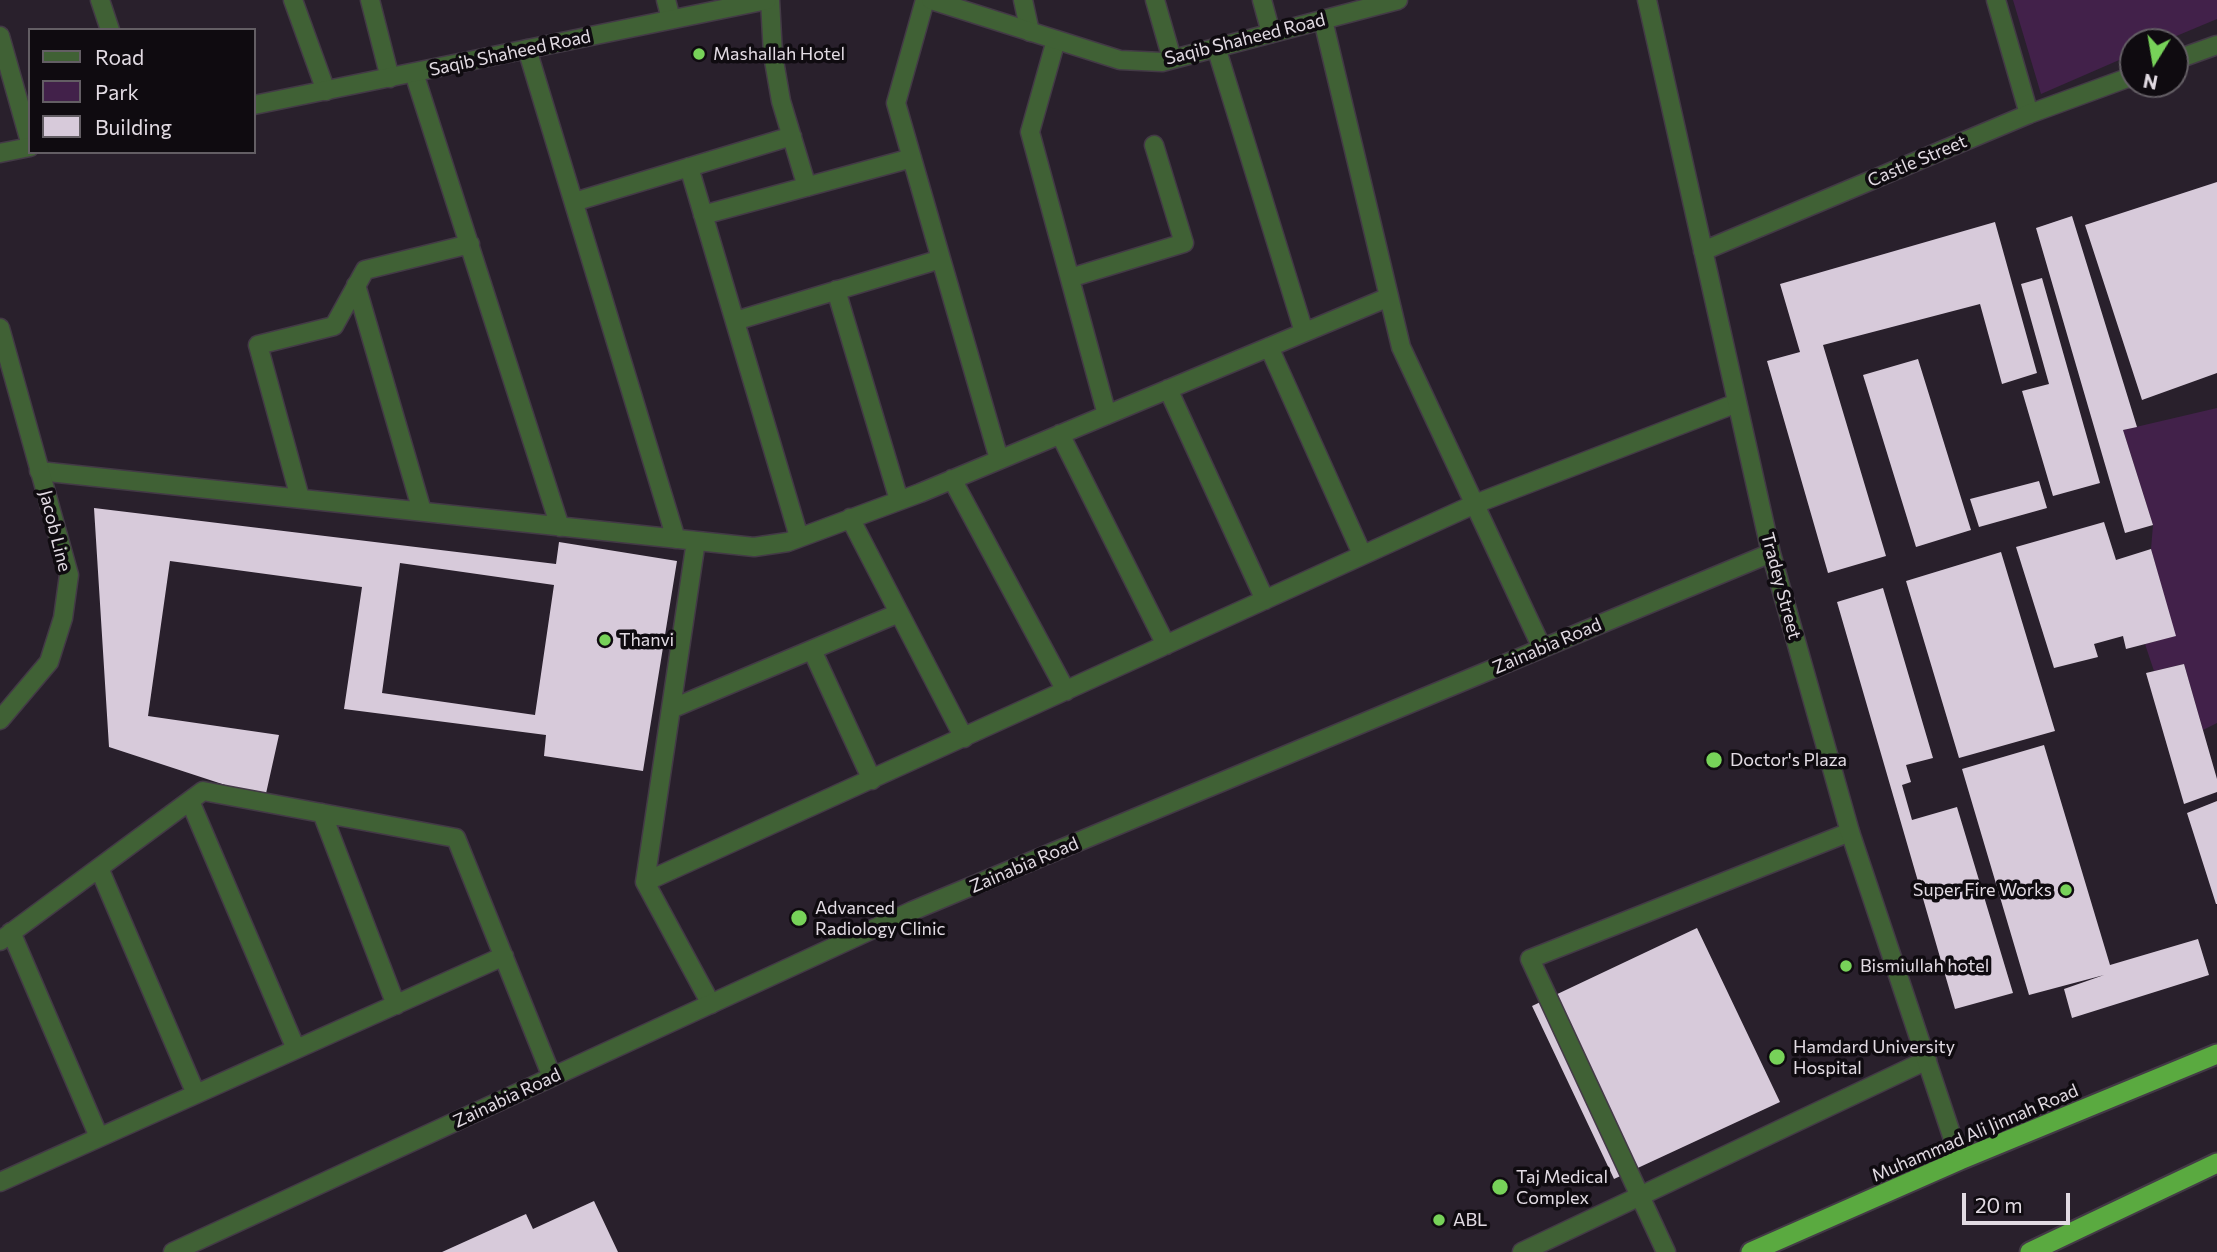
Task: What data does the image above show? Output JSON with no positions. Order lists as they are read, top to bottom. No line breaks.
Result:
{"streets":{"highway":["Muhammad Ali Jinnah Road"],"street":["Saqib Shaheed Road","Castle Street","Jacob Line","Tradey Street","Zainabia Road"]},"crossings":[["Castle Street","Tradey Street"],["Tradey Street","Zainabia Road"],["Tradey Street","Muhammad Ali Jinnah Road"]],"places":["Mashallah Hotel","Thanvi","Doctor's Plaza","Super Fire Works","Advanced Radiology Clinic","Bismiullah hotel","Hamdard University Hospital","Taj Medical Complex","ABL"],"legend":["Road","Park","Building"],"scale_bar":"20 m","north":"bottom"}
